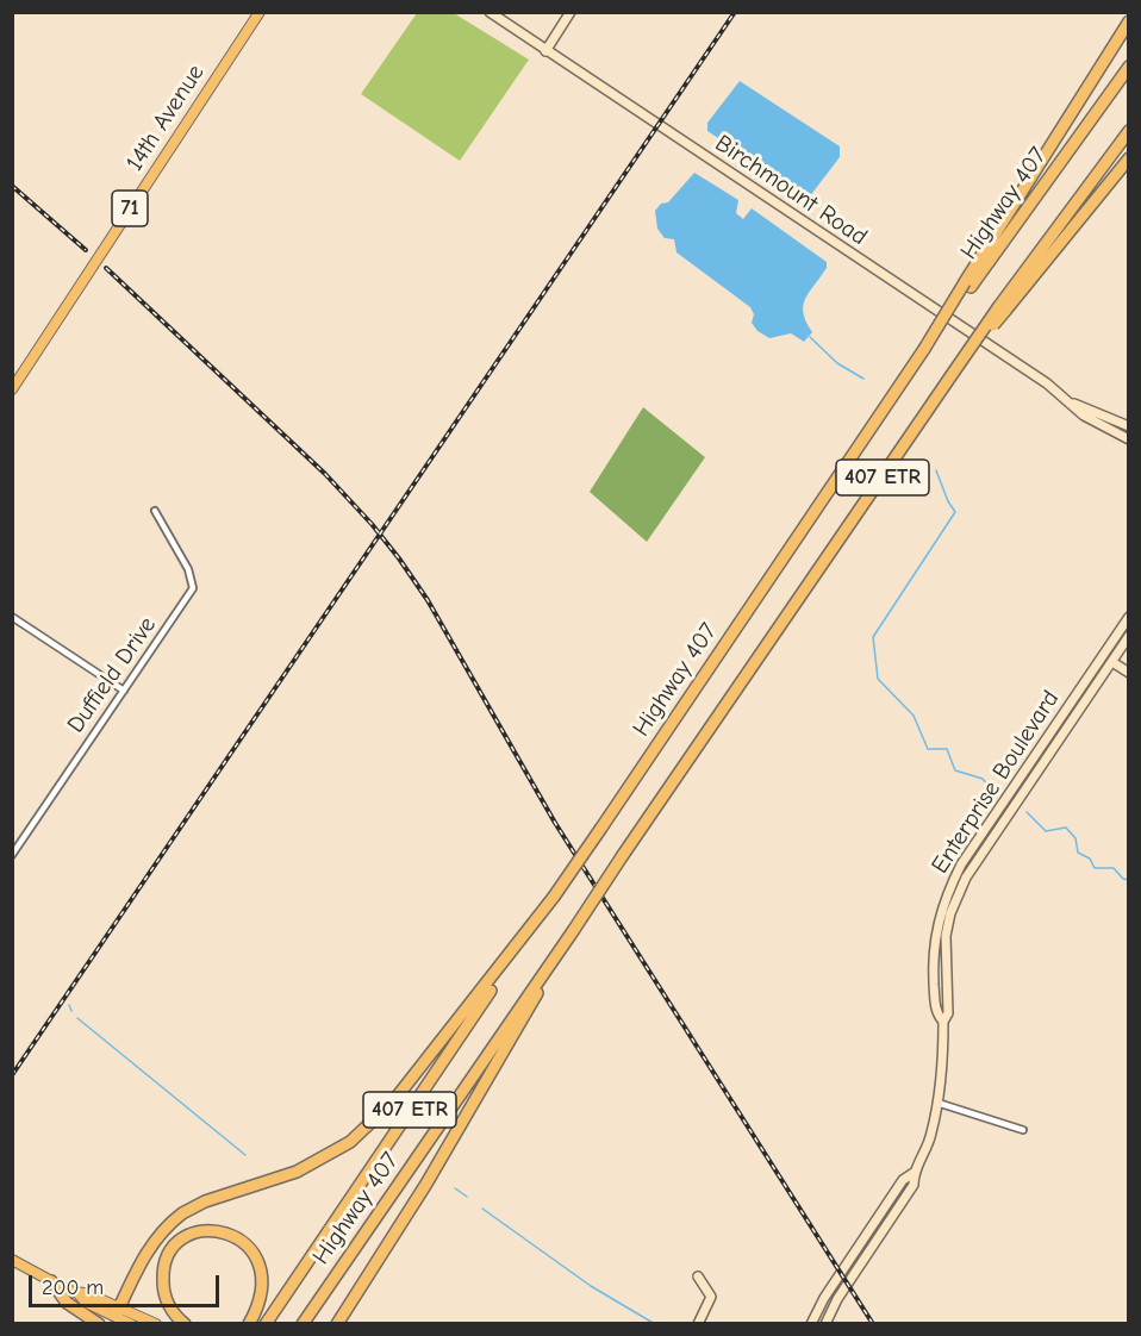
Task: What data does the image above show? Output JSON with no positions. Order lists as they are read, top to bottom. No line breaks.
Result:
{"streets":{"highway":["Highway 407","407 ETR"],"main road":["14th Avenue","Birchmount Road","71","Enterprise Boulevard"],"street":["Duffield Drive"]},"scale_bar":"200 m"}
